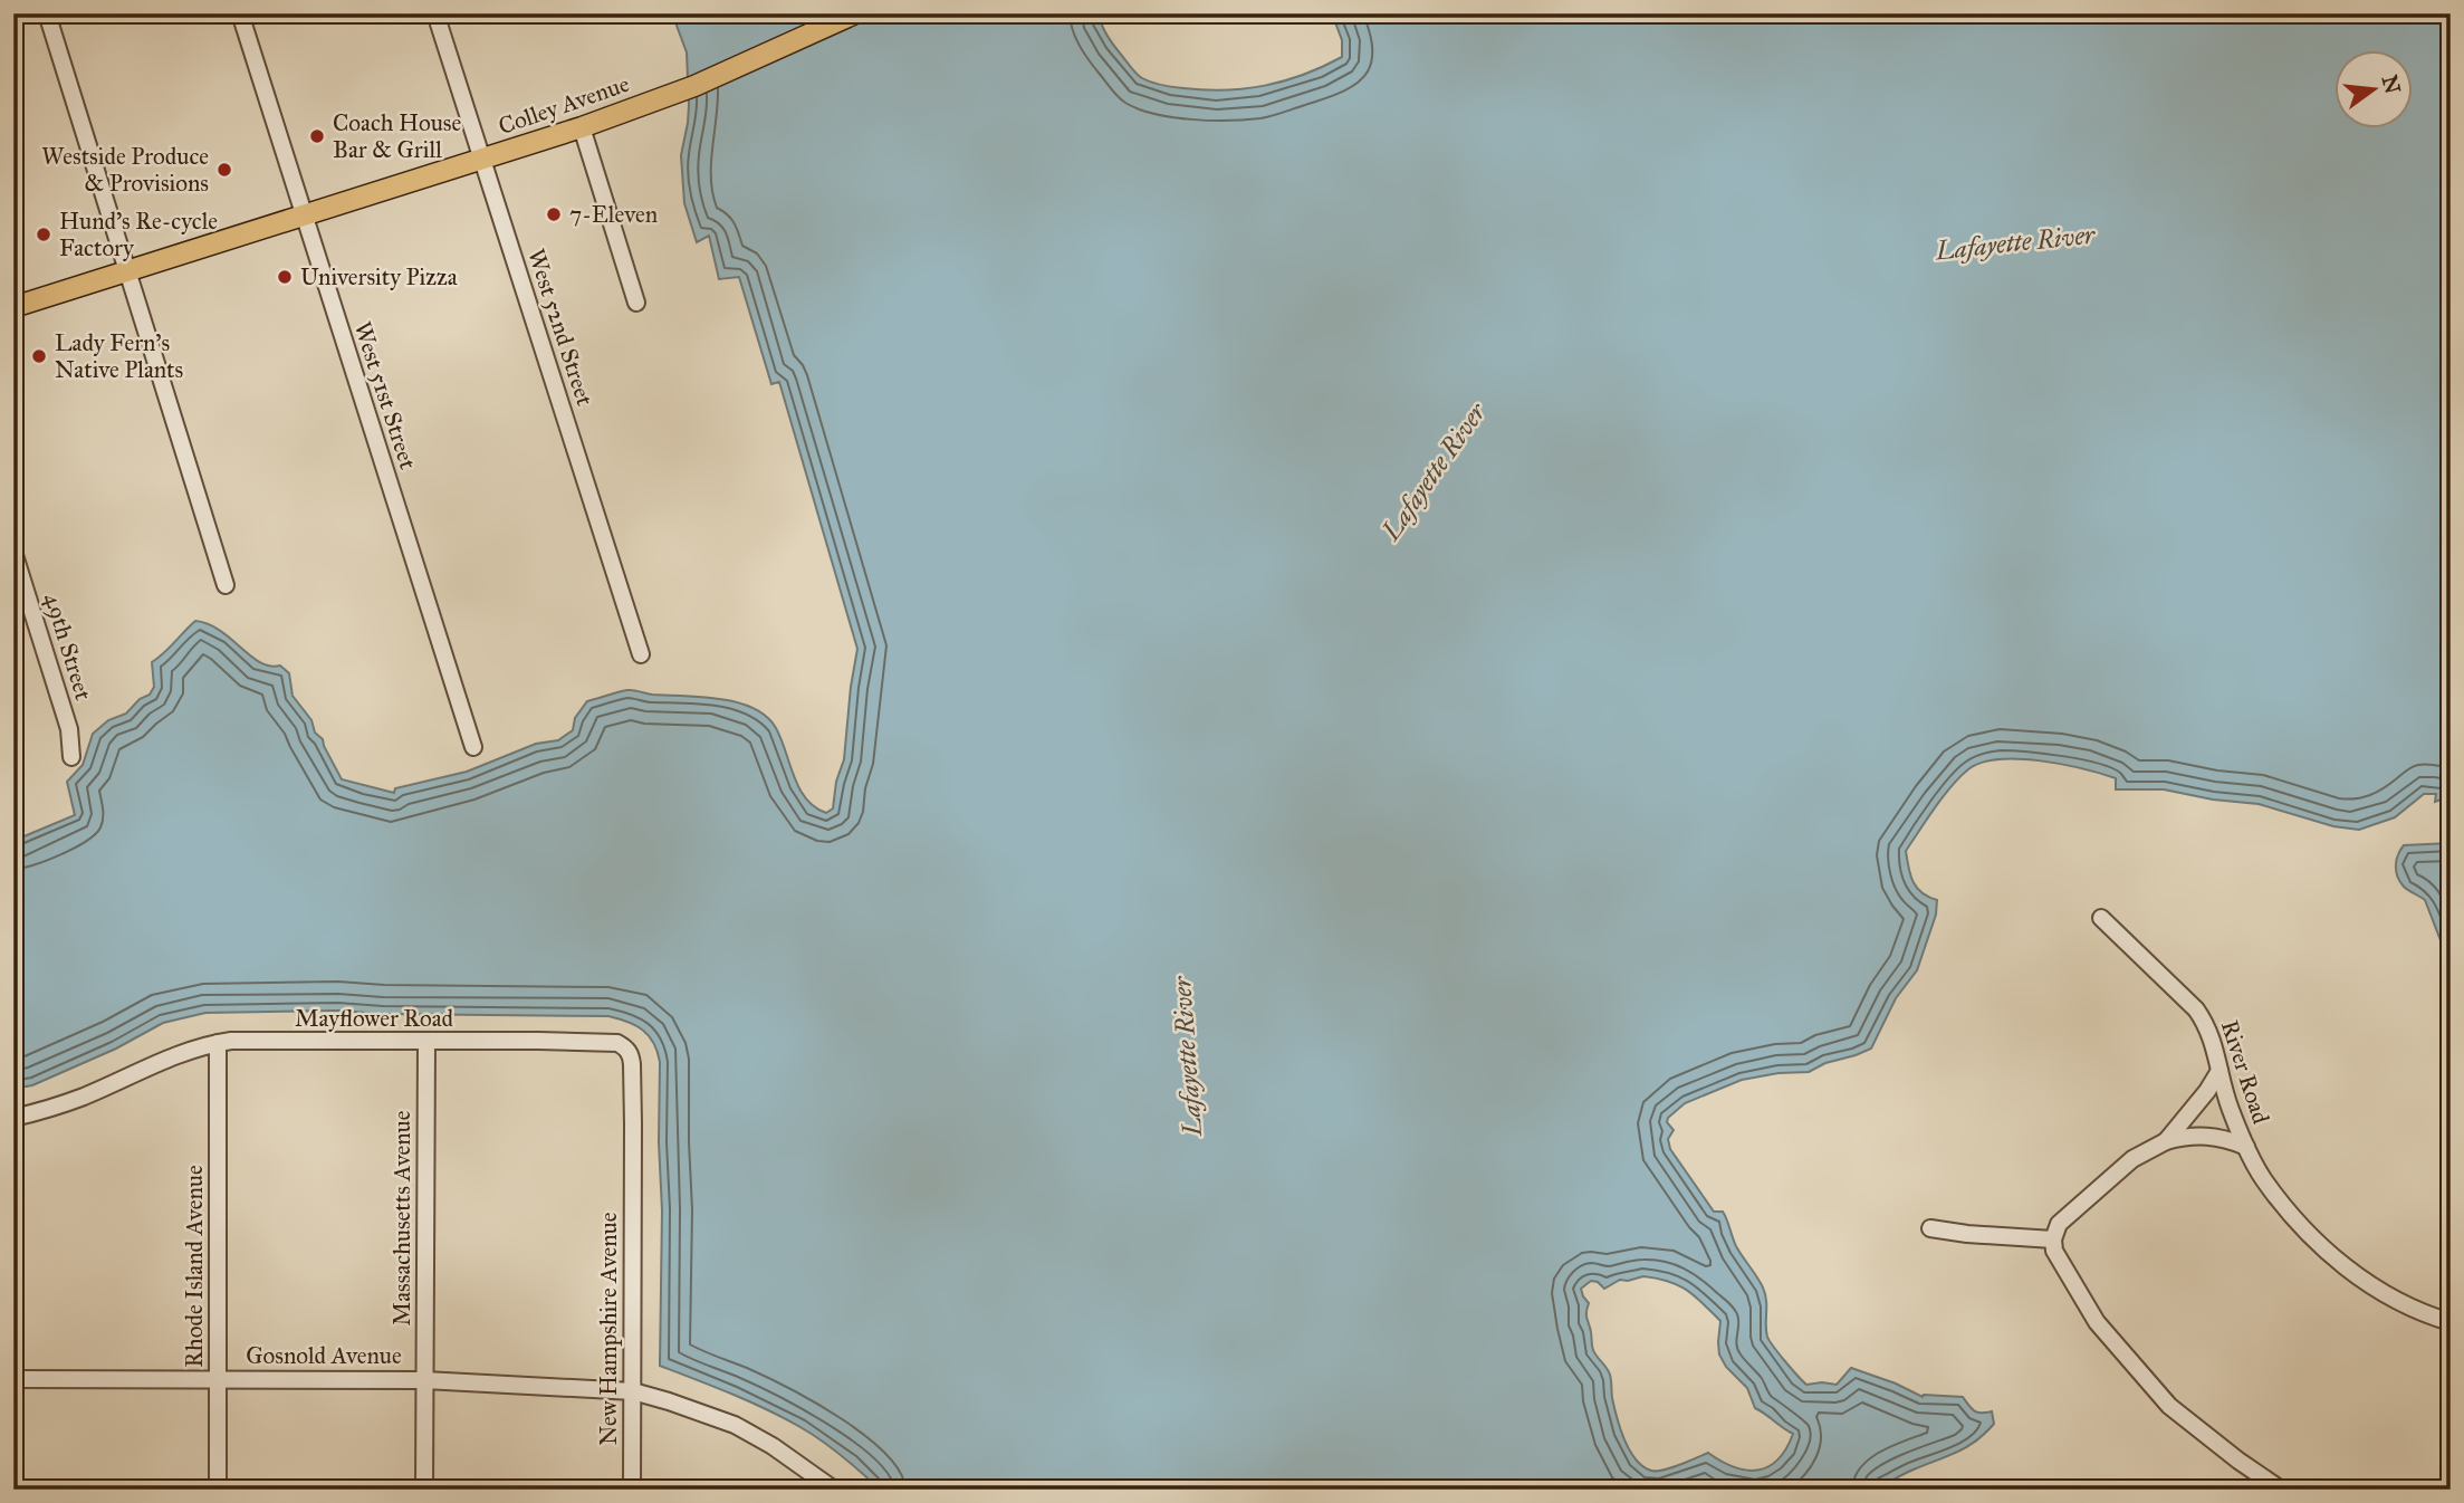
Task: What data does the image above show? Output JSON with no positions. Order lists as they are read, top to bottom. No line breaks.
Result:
{"streets":{"main road":["Colley Avenue"],"street":["West 52nd Street","West 51st Street","49th Street","Mayflower Road","River Road","Massachusetts Avenue","Rhode Island Avenue","New Hampshire Avenue","Gosnold Avenue"]},"crossings":[["Colley Avenue","West 52nd Street"],["Colley Avenue","West 51st Street"],["Mayflower Road","Massachusetts Avenue"],["Mayflower Road","Rhode Island Avenue"],["Mayflower Road","New Hampshire Avenue"],["Massachusetts Avenue","Gosnold Avenue"],["Rhode Island Avenue","Gosnold Avenue"],["New Hampshire Avenue","Gosnold Avenue"]],"water":["Lafayette River"],"places":["Coach House Bar & Grill","Westside Produce & Provisions","7-Eleven","Hund's Re-cycle Factory","University Pizza","Lady Fern's Native Plants"],"north":"right"}
